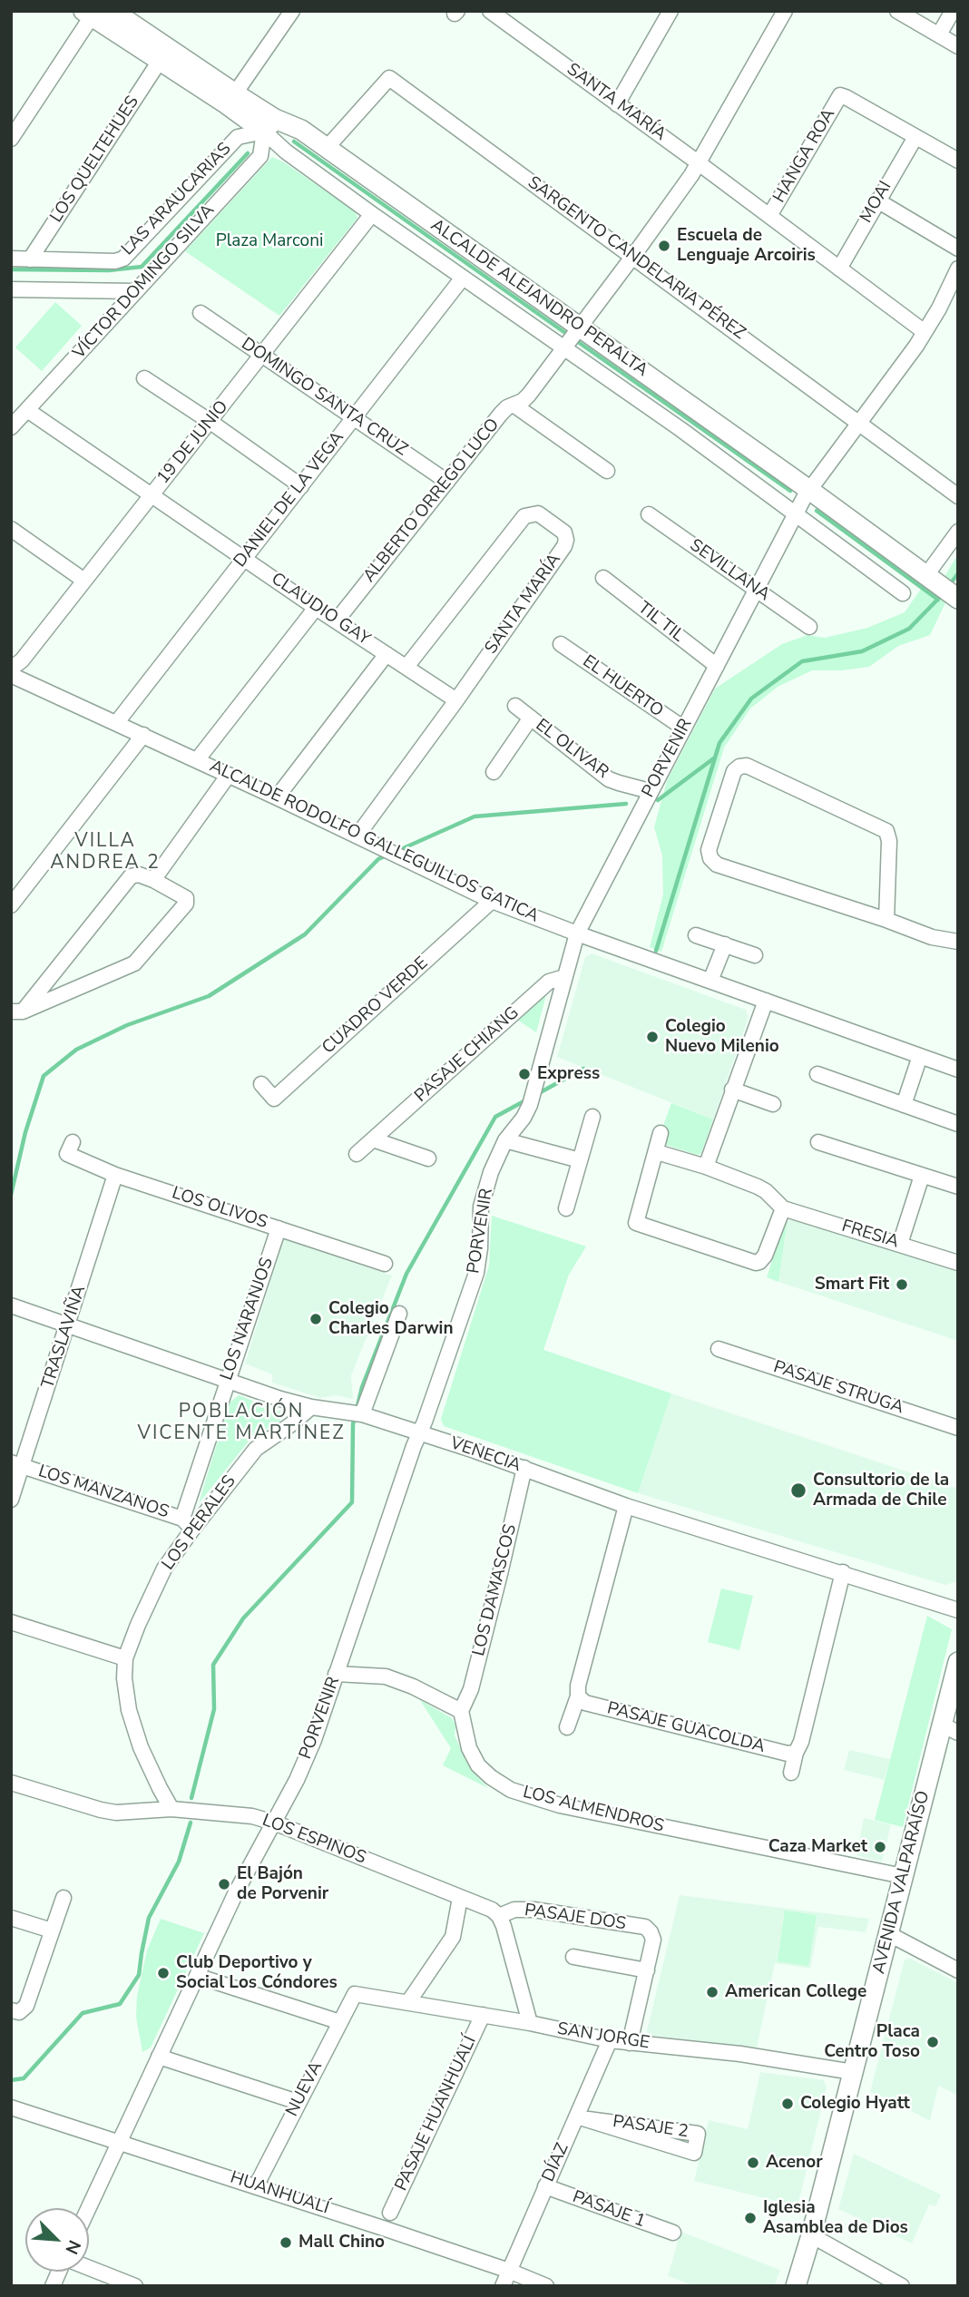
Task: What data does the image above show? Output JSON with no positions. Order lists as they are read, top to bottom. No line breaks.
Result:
{"streets":{"main road":["ALCALDE ALEJANDRO PERALTA","AVENIDA VALPARAÍSO"],"street":["SANTA MARÍA","HANGA ROA","LOS QUELTEHUES","LAS ARAUCARIAS","MOAI","SARGENTO CANDELARIA PÉREZ","VÍCTOR DOMINGO SILVA","DOMINGO SANTA CRUZ","19 DE JUNIO","DANIEL DE LA VEGA","ALBERTO ORREGO LUCO","SEVILLANA","CLAUDIO GAY","TIL TIL","EL HUERTO","EL OLIVAR","PORVENIR","ALCALDE RODOLFO GALLEGUILLOS GATICA","CUADRO VERDE","PASAJE CHIANG","LOS OLIVOS","FRESIA","LOS NARANJOS","TRASLAVIÑA","PASAJE STRUGA","VENECIA","LOS MANZANOS","LOS PERALES","LOS DAMASCOS","PASAJE GUACOLDA","LOS ALMENDROS","LOS ESPINOS","PASAJE DOS","SAN JORGE","NUEVA","PASAJE HUANHUALÍ","PASAJE 2","DÍAZ","HUANHUALÍ","PASAJE 1"]},"crossings":[["SANTA MARÍA","HANGA ROA"],["SANTA MARÍA","MOAI"],["SANTA MARÍA","ALBERTO ORREGO LUCO"],["SANTA MARÍA","CLAUDIO GAY"],["SANTA MARÍA","PORVENIR"],["SANTA MARÍA","ALCALDE RODOLFO GALLEGUILLOS GATICA"],["HANGA ROA","MOAI"],["LOS QUELTEHUES","LAS ARAUCARIAS"],["LOS QUELTEHUES","ALCALDE ALEJANDRO PERALTA"],["LAS ARAUCARIAS","VÍCTOR DOMINGO SILVA"],["LAS ARAUCARIAS","ALCALDE ALEJANDRO PERALTA"],["SARGENTO CANDELARIA PÉREZ","ALCALDE ALEJANDRO PERALTA"],["SARGENTO CANDELARIA PÉREZ","ALBERTO ORREGO LUCO"],["SARGENTO CANDELARIA PÉREZ","PORVENIR"],["VÍCTOR DOMINGO SILVA","ALCALDE ALEJANDRO PERALTA"],["VÍCTOR DOMINGO SILVA","CLAUDIO GAY"],["ALCALDE ALEJANDRO PERALTA","19 DE JUNIO"],["ALCALDE ALEJANDRO PERALTA","DANIEL DE LA VEGA"],["ALCALDE ALEJANDRO PERALTA","ALBERTO ORREGO LUCO"],["ALCALDE ALEJANDRO PERALTA","PORVENIR"],["DOMINGO SANTA CRUZ","19 DE JUNIO"],["DOMINGO SANTA CRUZ","DANIEL DE LA VEGA"],["DOMINGO SANTA CRUZ","ALBERTO ORREGO LUCO"],["19 DE JUNIO","CLAUDIO GAY"],["DANIEL DE LA VEGA","CLAUDIO GAY"],["DANIEL DE LA VEGA","ALCALDE RODOLFO GALLEGUILLOS GATICA"],["ALBERTO ORREGO LUCO","CLAUDIO GAY"],["SEVILLANA","PORVENIR"],["TIL TIL","PORVENIR"],["EL HUERTO","PORVENIR"],["EL OLIVAR","PORVENIR"],["PORVENIR","ALCALDE RODOLFO GALLEGUILLOS GATICA"],["PORVENIR","PASAJE CHIANG"],["PORVENIR","VENECIA"],["PORVENIR","LOS ESPINOS"],["PORVENIR","HUANHUALÍ"],["ALCALDE RODOLFO GALLEGUILLOS GATICA","CUADRO VERDE"],["LOS OLIVOS","LOS NARANJOS"],["LOS OLIVOS","TRASLAVIÑA"],["LOS NARANJOS","VENECIA"],["LOS NARANJOS","LOS MANZANOS"],["LOS NARANJOS","LOS PERALES"],["TRASLAVIÑA","VENECIA"],["TRASLAVIÑA","LOS MANZANOS"],["VENECIA","LOS PERALES"],["VENECIA","LOS DAMASCOS"],["LOS MANZANOS","LOS PERALES"],["LOS PERALES","LOS ESPINOS"],["LOS DAMASCOS","LOS ALMENDROS"],["LOS ALMENDROS","AVENIDA VALPARAÍSO"],["LOS ESPINOS","PASAJE DOS"],["AVENIDA VALPARAÍSO","SAN JORGE"],["SAN JORGE","NUEVA"],["SAN JORGE","PASAJE HUANHUALÍ"],["SAN JORGE","DÍAZ"],["NUEVA","HUANHUALÍ"],["PASAJE 2","DÍAZ"],["DÍAZ","HUANHUALÍ"],["DÍAZ","PASAJE 1"]],"districts":["VILLA ANDREA 2","POBLACIÓN VICENTE MARTÍNEZ"],"parks":["Plaza Marconi"],"places":["Escuela de Lenguaje Arcoiris","Colegio Nuevo Milenio","Express","Smart Fit","Colegio Charles Darwin","Consultorio de la Armada de Chile","Caza Market","El Bajón de Porvenir","Club Deportivo y Social Los Cóndores","American College","Placa Centro Toso","Colegio Hyatt","Acenor","Iglesia Asamblea de Dios","Mall Chino"],"north":"bottom right"}
